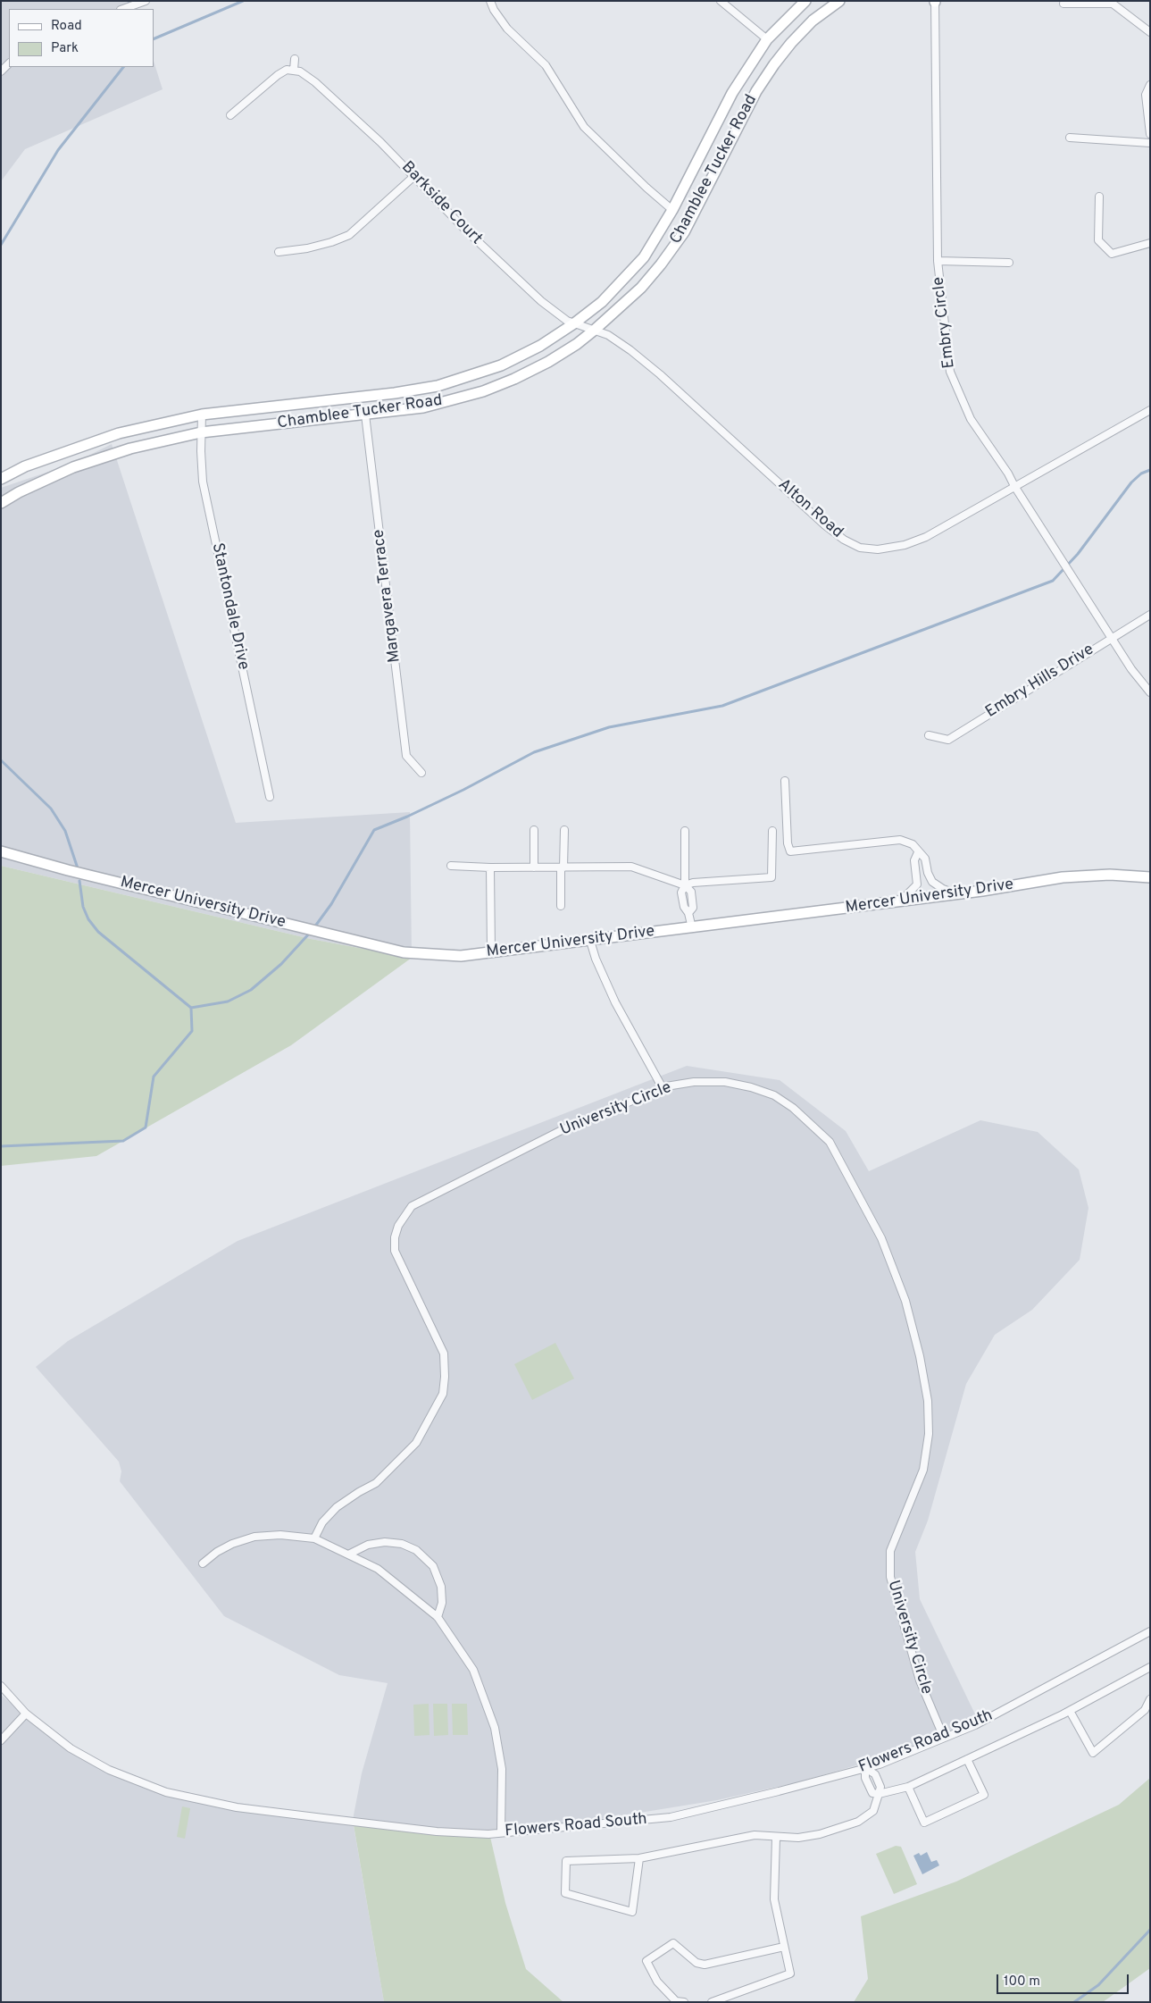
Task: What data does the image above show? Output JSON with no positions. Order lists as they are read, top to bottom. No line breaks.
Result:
{"streets":{"main road":["Chamblee Tucker Road","Mercer University Drive"],"street":["Barkside Court","Embry Circle","Alton Road","Margavera Terrace","Stantondale Drive","Embry Hills Drive","University Circle","Flowers Road South"]},"crossings":[["Chamblee Tucker Road","Barkside Court"],["Chamblee Tucker Road","Alton Road"],["Chamblee Tucker Road","Margavera Terrace"],["Chamblee Tucker Road","Stantondale Drive"],["Barkside Court","Alton Road"],["Embry Circle","Alton Road"],["Embry Circle","Embry Hills Drive"],["University Circle","Flowers Road South"]],"legend":["Road","Park"],"scale_bar":"100 m"}
